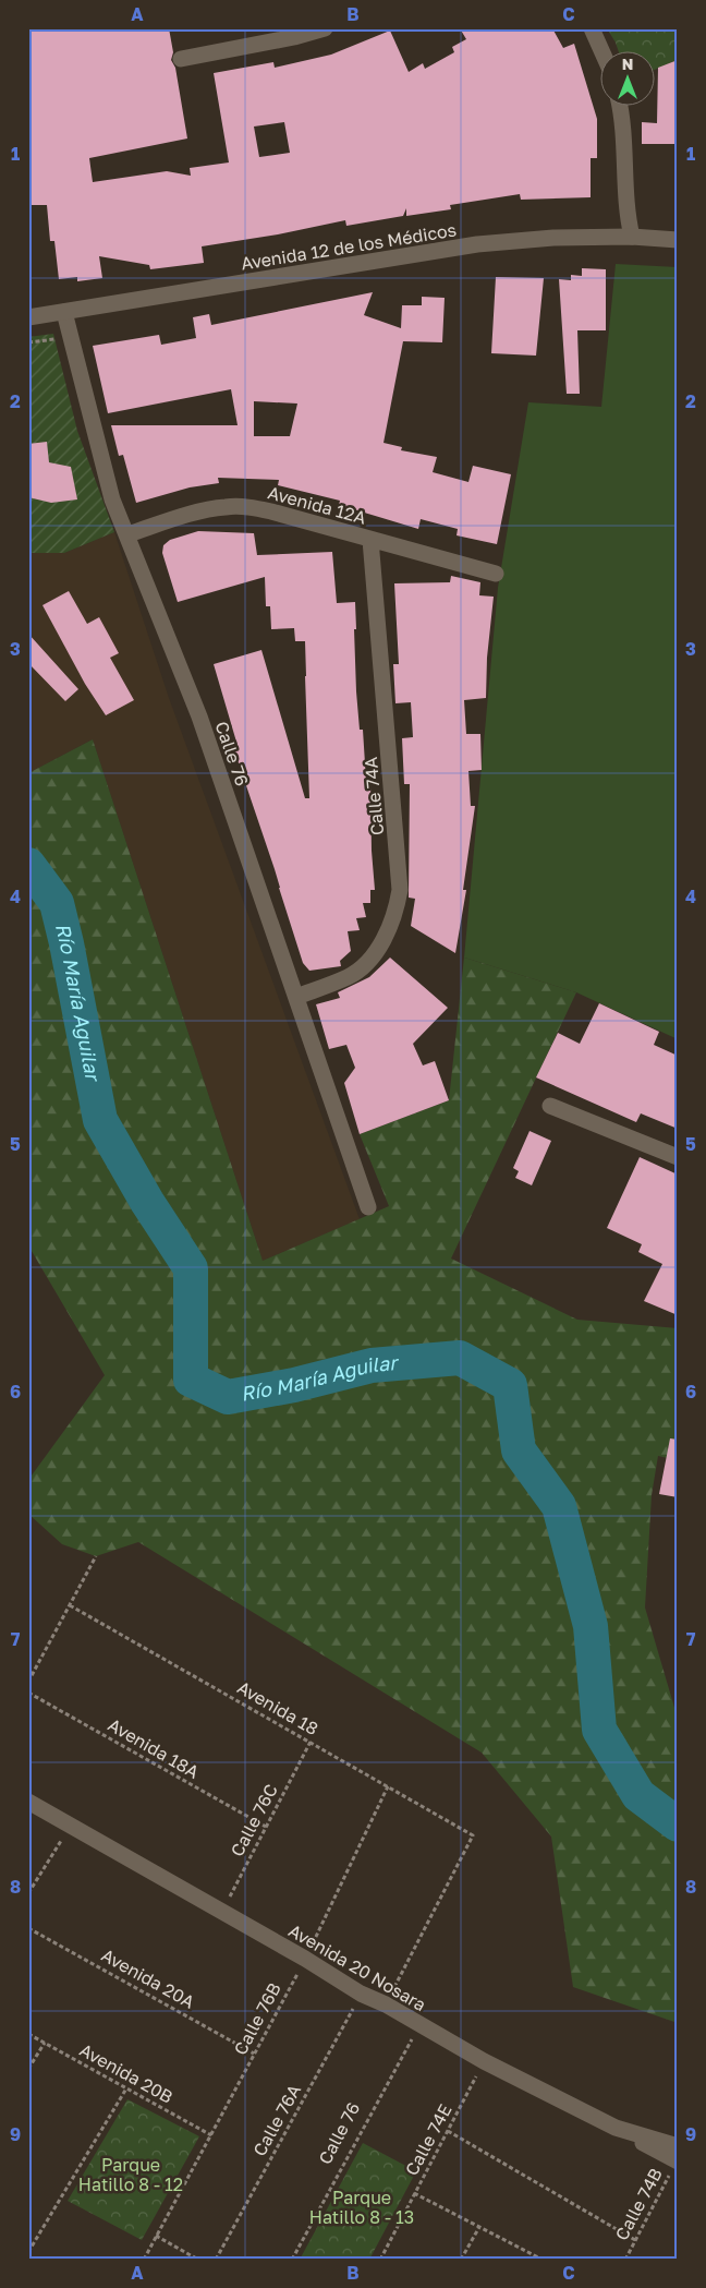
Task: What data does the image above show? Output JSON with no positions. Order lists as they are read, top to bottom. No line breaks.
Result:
{"streets":{"street":["Avenida 12 de los Médicos","Avenida 12A","Calle 76","Calle 74A","Avenida 20 Nosara"],"path":["Avenida 18","Avenida 18A","Calle 76C","Avenida 20A","Calle 76B","Avenida 20B","Calle 76A","Calle 74E","Calle 74B"]},"crossings":[["Avenida 12 de los Médicos","Calle 76"],["Avenida 12A","Calle 76"],["Avenida 12A","Calle 74A"],["Calle 76","Calle 74A"],["Calle 76","Avenida 20 Nosara"],["Avenida 18","Calle 76C"],["Avenida 18","Avenida 20 Nosara"],["Avenida 18","Calle 76B"],["Avenida 18A","Calle 76C"],["Calle 76C","Avenida 20 Nosara"],["Avenida 20 Nosara","Calle 76B"],["Avenida 20 Nosara","Calle 76A"],["Avenida 20 Nosara","Calle 74E"],["Avenida 20A","Calle 76B"],["Calle 76B","Avenida 20B"]],"water":["Río María Aguilar"],"parks":["Parque Hatillo 8 - 12","Parque Hatillo 8 - 13"],"north":"top","grid":{"columns":["A","B","C"],"rows":["1","2","3","4","5","6","7","8","9"]}}
